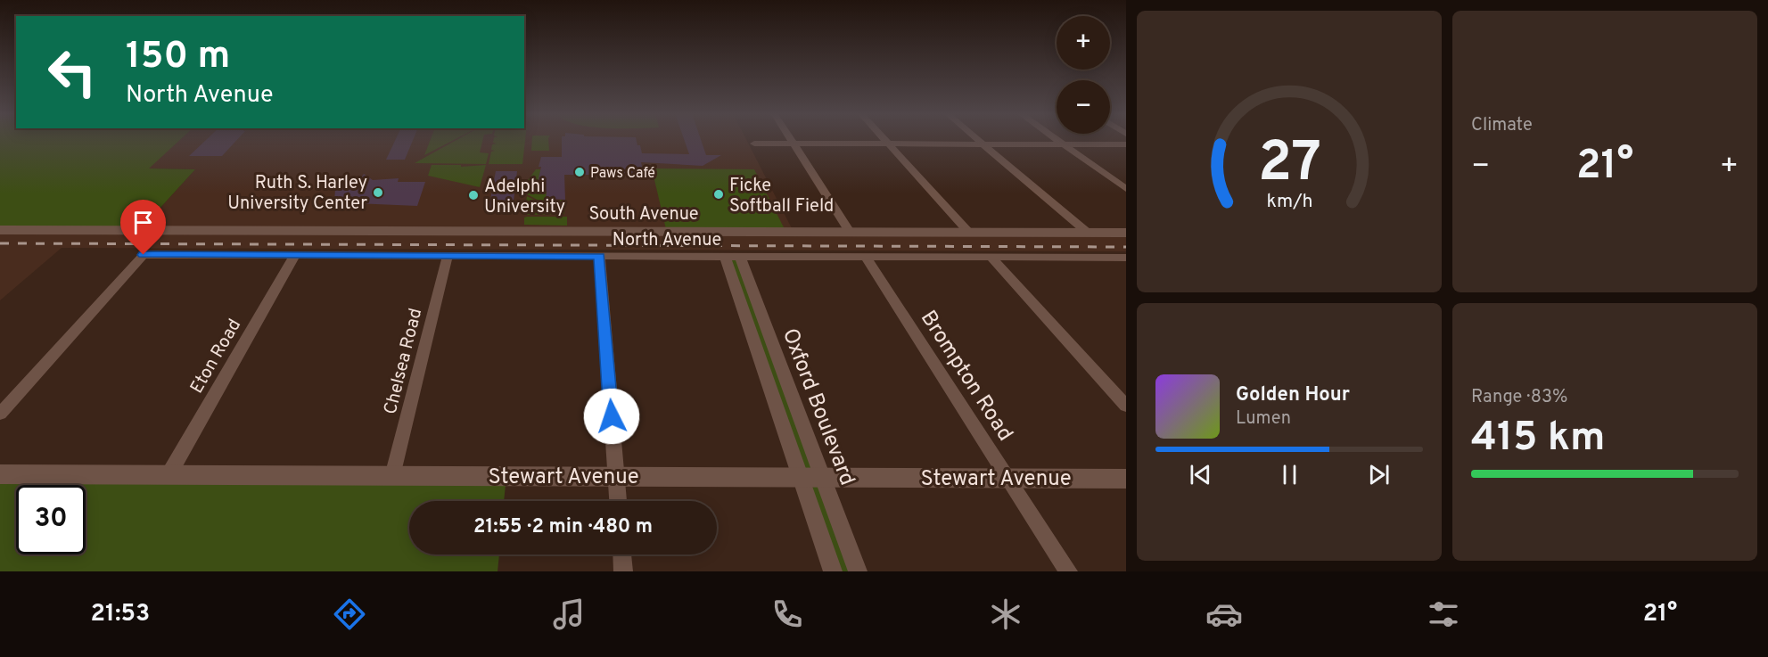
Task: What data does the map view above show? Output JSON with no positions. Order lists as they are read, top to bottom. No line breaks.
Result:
{"streets":{"street":["South Avenue","North Avenue","Eton Road","Chelsea Road","Brompton Road","Oxford Boulevard","Stewart Avenue"]},"crossings":[["North Avenue","Eton Road"],["North Avenue","Chelsea Road"],["North Avenue","Brompton Road"],["North Avenue","Oxford Boulevard"],["Eton Road","Stewart Avenue"],["Chelsea Road","Stewart Avenue"],["Brompton Road","Stewart Avenue"],["Oxford Boulevard","Stewart Avenue"]],"places":["Paws Café","Ruth S. Harley University Center","Ficke Softball Field","Adelphi University"],"page":{"tile":["Climate",["Range · 83%","415 km"]],"map_buttons":["+","−"],"turn":["150 m","North Avenue"],"heat":["−","21°","+"],"song":["Golden Hour","Lumen"],"limit":"30","trip":"21:55 · 2 min · 480 m","tabs":["21:53","21°"],"gauge":["27","km/h"]}}
